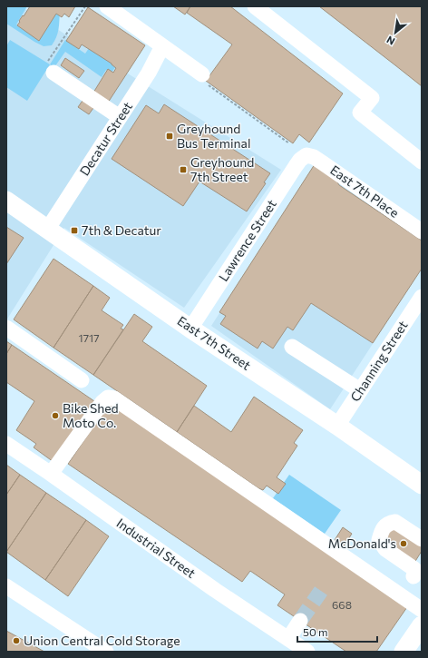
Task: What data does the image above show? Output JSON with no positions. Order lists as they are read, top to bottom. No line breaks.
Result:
{"streets":{"main road":["East 7th Street"],"street":["Decatur Street","East 7th Place","Lawrence Street","Channing Street","Industrial Street"]},"crossings":[["Decatur Street","East 7th Street"],["East 7th Place","Lawrence Street"],["Lawrence Street","East 7th Street"],["East 7th Street","Channing Street"]],"places":{"transit":["Greyhound Bus Terminal","Greyhound 7th Street","7th & Decatur"],"other":["Bike Shed Moto Co.","McDonald's","Union Central Cold Storage"]},"house_numbers":["1717","668"],"scale_bar":"50 m","north":"bottom left"}
